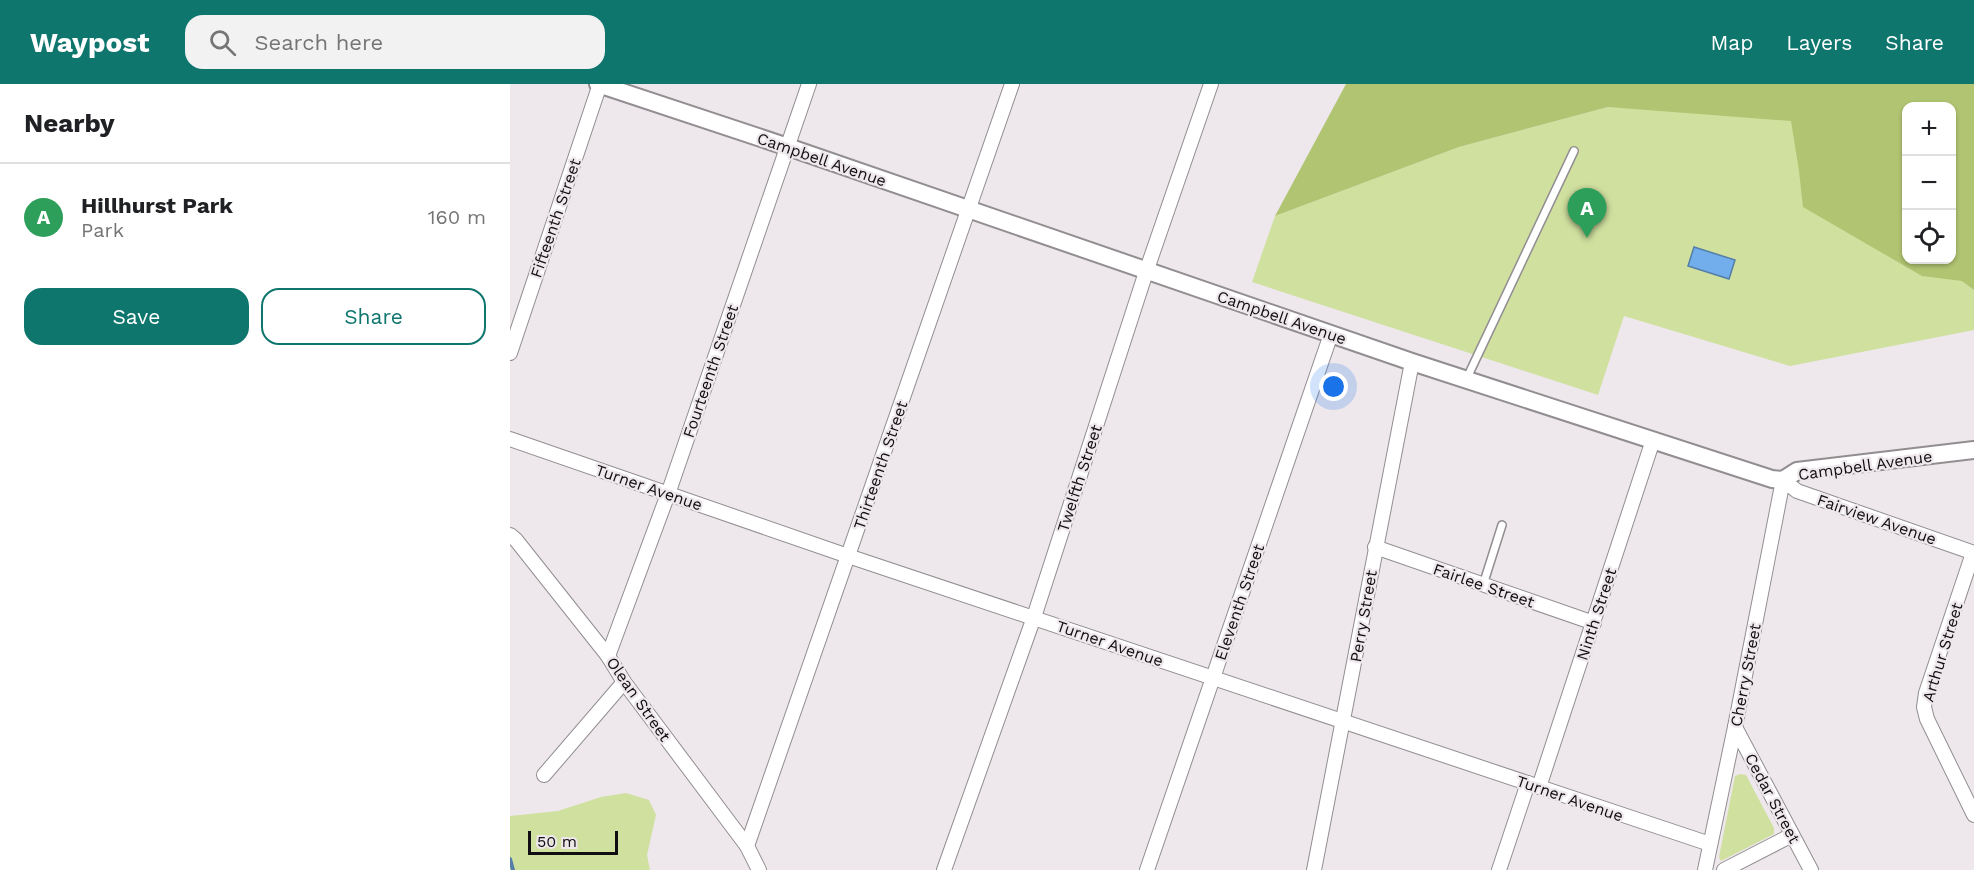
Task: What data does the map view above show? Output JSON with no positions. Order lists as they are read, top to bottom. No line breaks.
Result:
{"streets":{"street":["Campbell Avenue","Fifteenth Street","Fourteenth Street","Thirteenth Street","Twelfth Street","Turner Avenue","Fairview Avenue","Fairlee Street","Eleventh Street","Ninth Street","Perry Street","Arthur Street","Cherry Street","Olean Street","Cedar Street"]},"crossings":[["Campbell Avenue","Fifteenth Street"],["Campbell Avenue","Fourteenth Street"],["Campbell Avenue","Thirteenth Street"],["Campbell Avenue","Twelfth Street"],["Campbell Avenue","Fairview Avenue"],["Campbell Avenue","Eleventh Street"],["Campbell Avenue","Ninth Street"],["Campbell Avenue","Perry Street"],["Campbell Avenue","Cherry Street"],["Fourteenth Street","Turner Avenue"],["Fourteenth Street","Olean Street"],["Thirteenth Street","Turner Avenue"],["Thirteenth Street","Olean Street"],["Twelfth Street","Turner Avenue"],["Turner Avenue","Eleventh Street"],["Turner Avenue","Ninth Street"],["Turner Avenue","Perry Street"],["Turner Avenue","Cherry Street"],["Fairview Avenue","Arthur Street"],["Fairview Avenue","Cherry Street"],["Fairlee Street","Ninth Street"],["Fairlee Street","Perry Street"],["Cherry Street","Cedar Street"]],"scale_bar":"50 m","page":{"header":"Waypost","search":"Search here","nav":["Map","Layers","Share"],"heading":"Nearby","map_buttons":["+","−"],"list":[{"mark":"A","name":"Hillhurst Park","note":"Park","value":"160 m"}],"pins":"A","buttons":["Save","Share"],"scale":"50 m"}}
